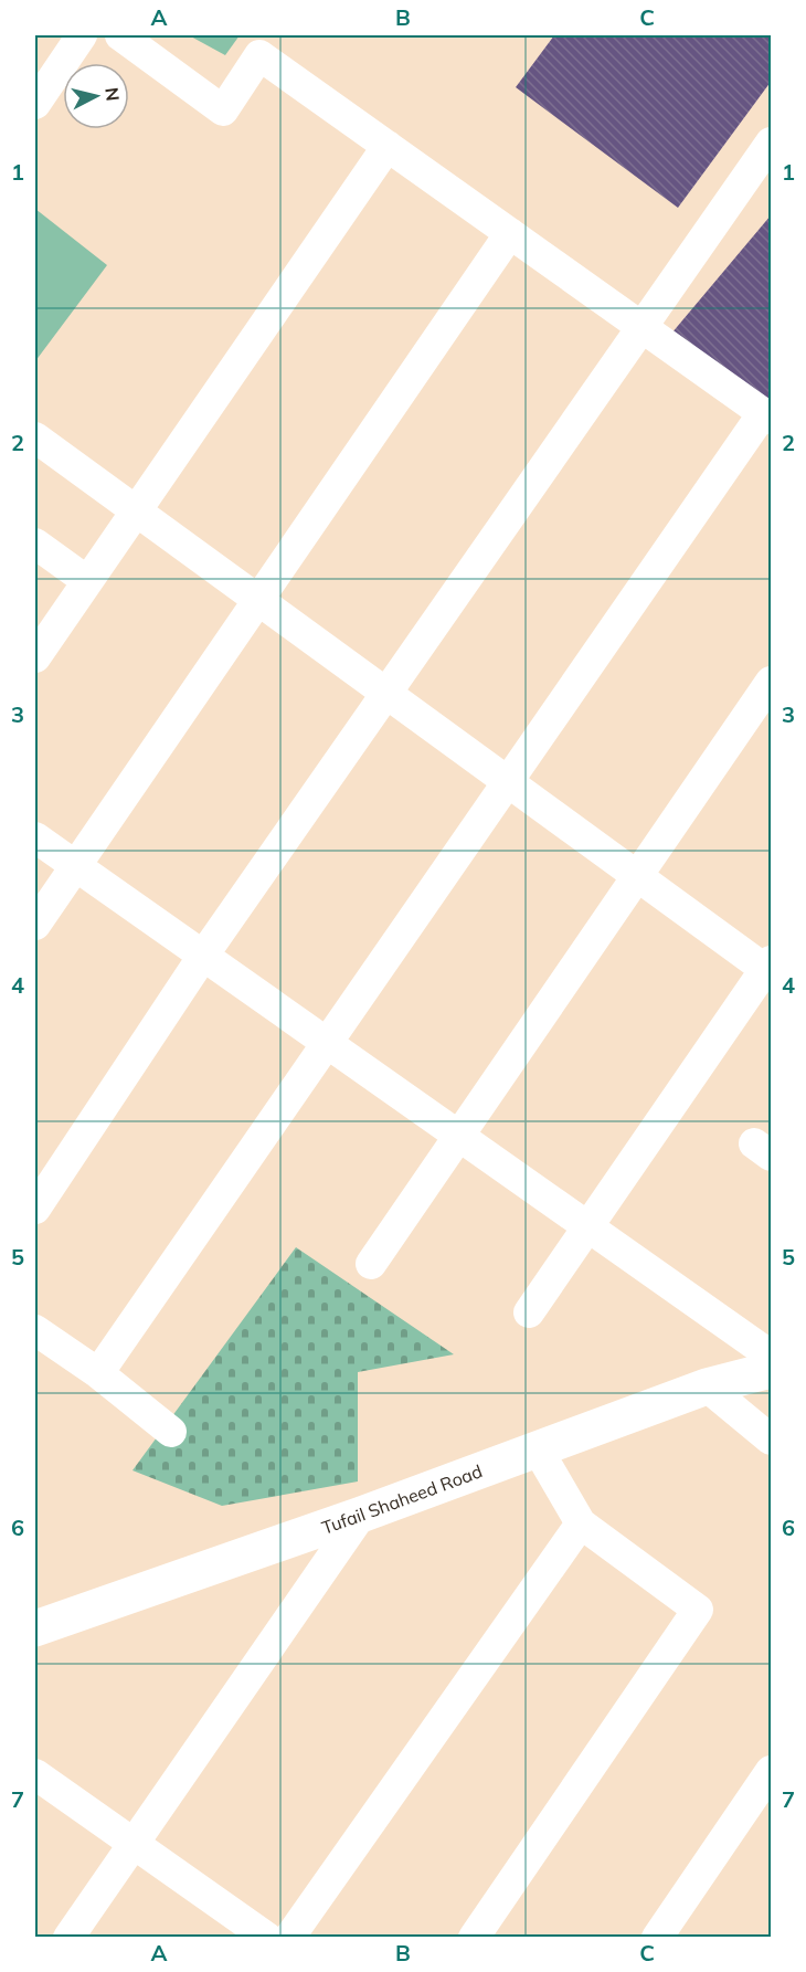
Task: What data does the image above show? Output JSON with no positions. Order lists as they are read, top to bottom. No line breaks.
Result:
{"streets":{"street":["Tufail Shaheed Road"]},"north":"right","grid":{"columns":["A","B","C"],"rows":["1","2","3","4","5","6","7"]}}
